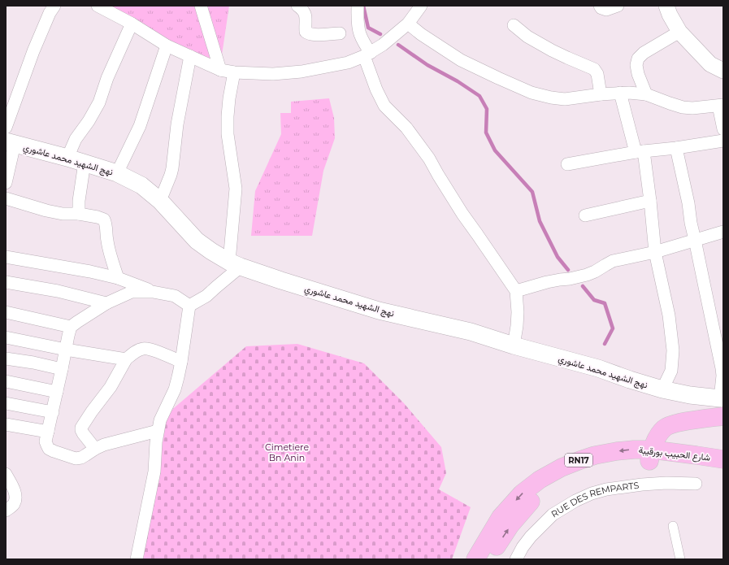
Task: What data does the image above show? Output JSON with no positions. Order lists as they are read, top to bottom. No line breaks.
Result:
{"streets":{"main road":["نهج الشهيد محمد عاشوري","شارع الحبيب بورقيبة","RN17"],"street":["RUE DES REMPARTS"]},"parks":["Cimetiere Bn Anin"]}
